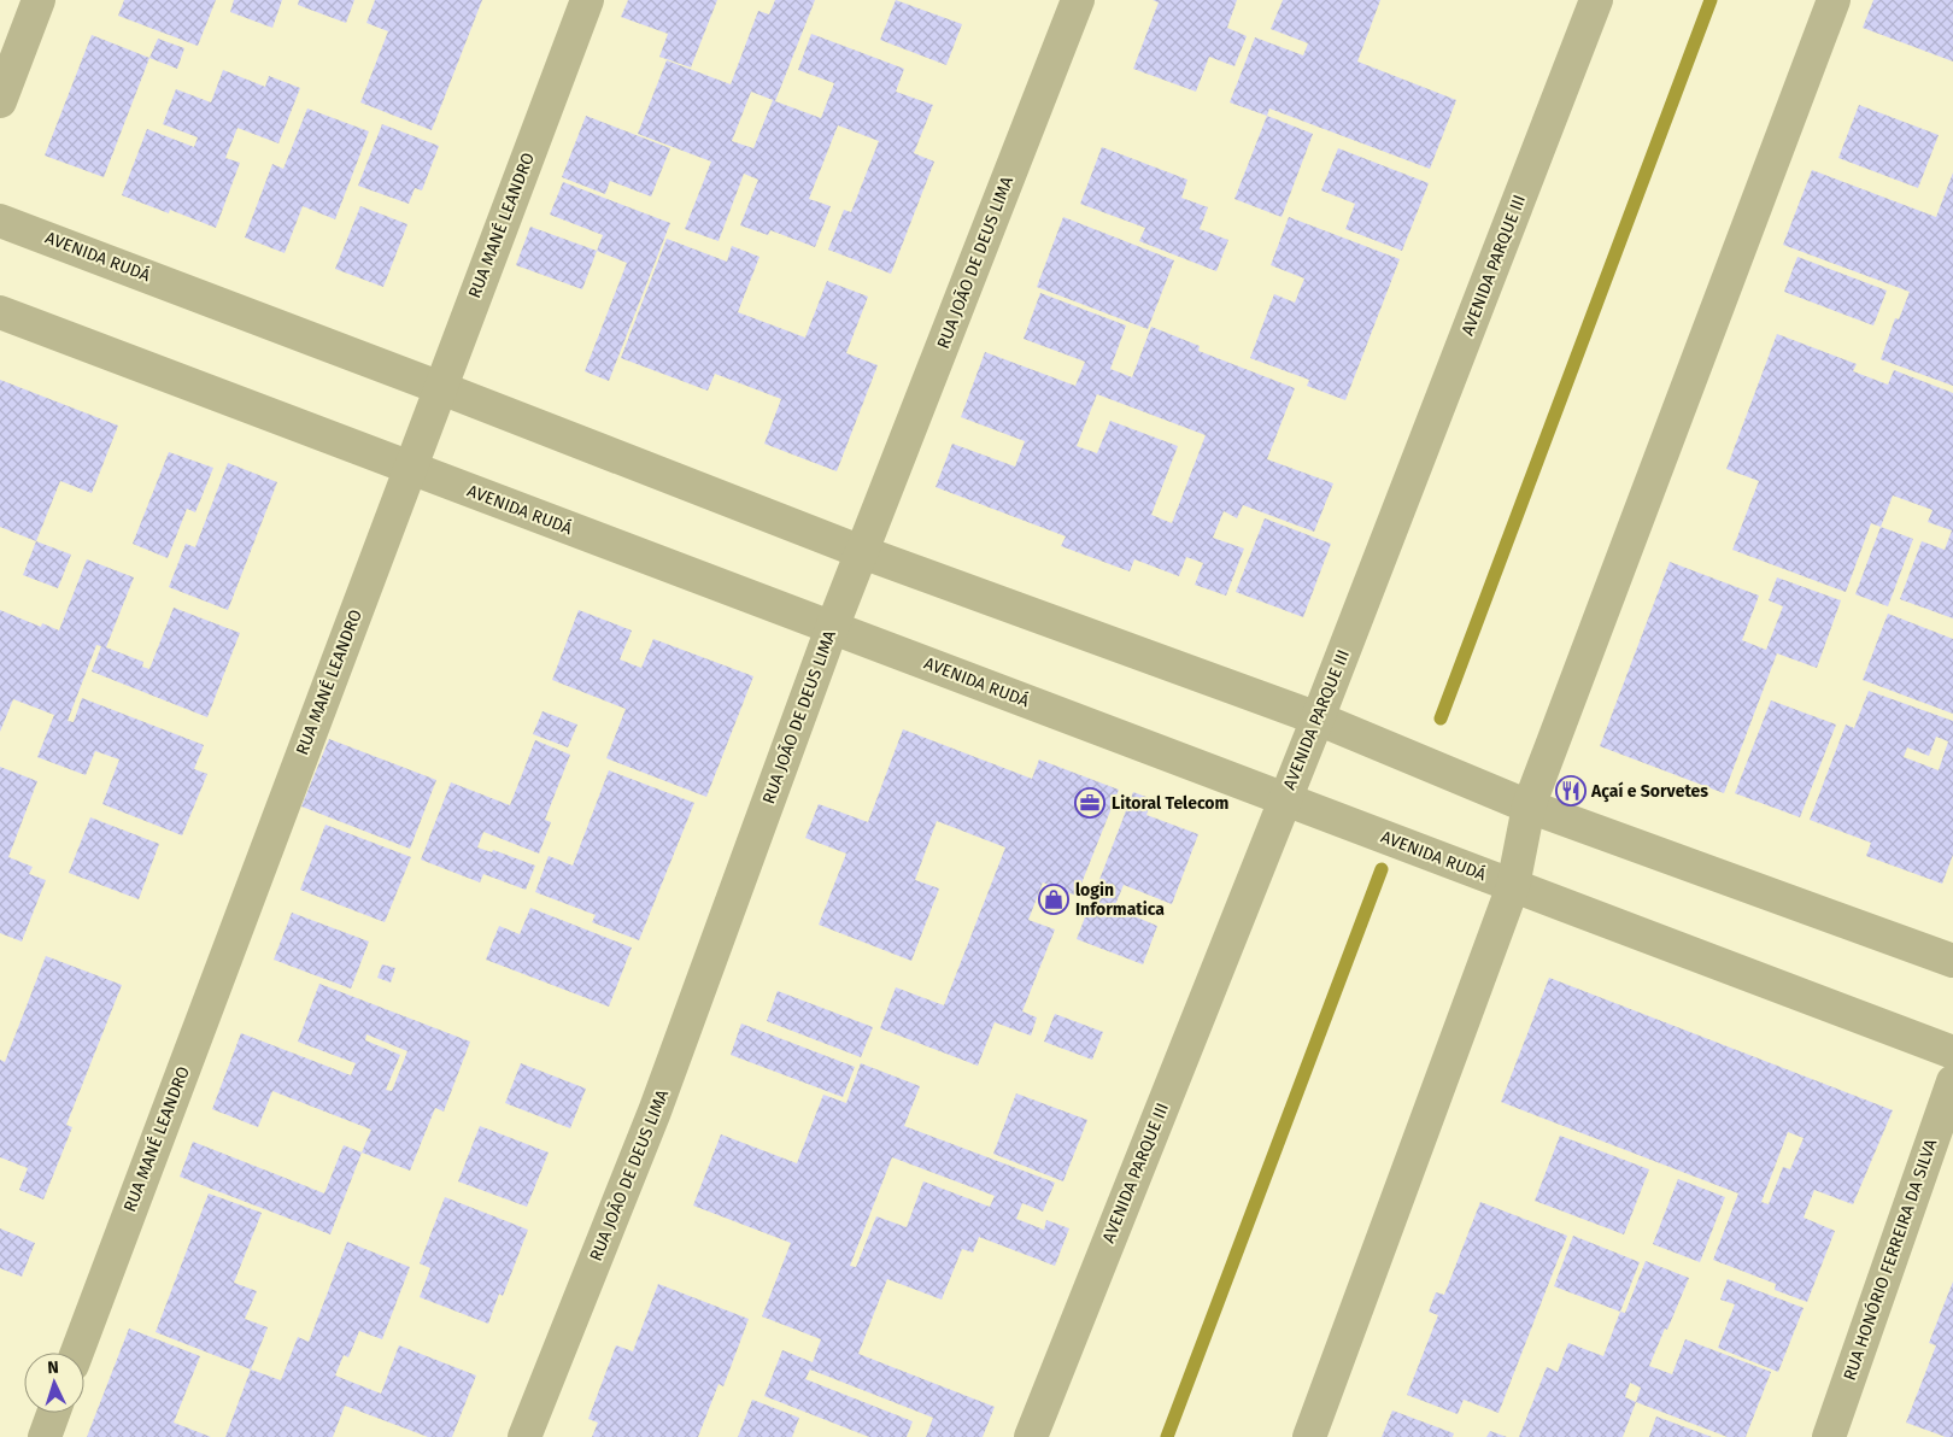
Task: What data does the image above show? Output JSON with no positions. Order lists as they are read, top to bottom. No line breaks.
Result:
{"streets":{"street":["RUA MANÉ LEANDRO","AVENIDA RUDÁ","RUA JOÃO DE DEUS LIMA","AVENIDA PARQUE III","RUA HONÓRIO FERREIRA DA SILVA"]},"crossings":[["RUA MANÉ LEANDRO","AVENIDA RUDÁ"],["AVENIDA RUDÁ","RUA JOÃO DE DEUS LIMA"],["AVENIDA RUDÁ","AVENIDA PARQUE III"]],"places":{"restaurant":["Açaí e Sorvetes"],"office":["Litoral Telecom"],"shop":["login Informatica"]},"north":"top"}
